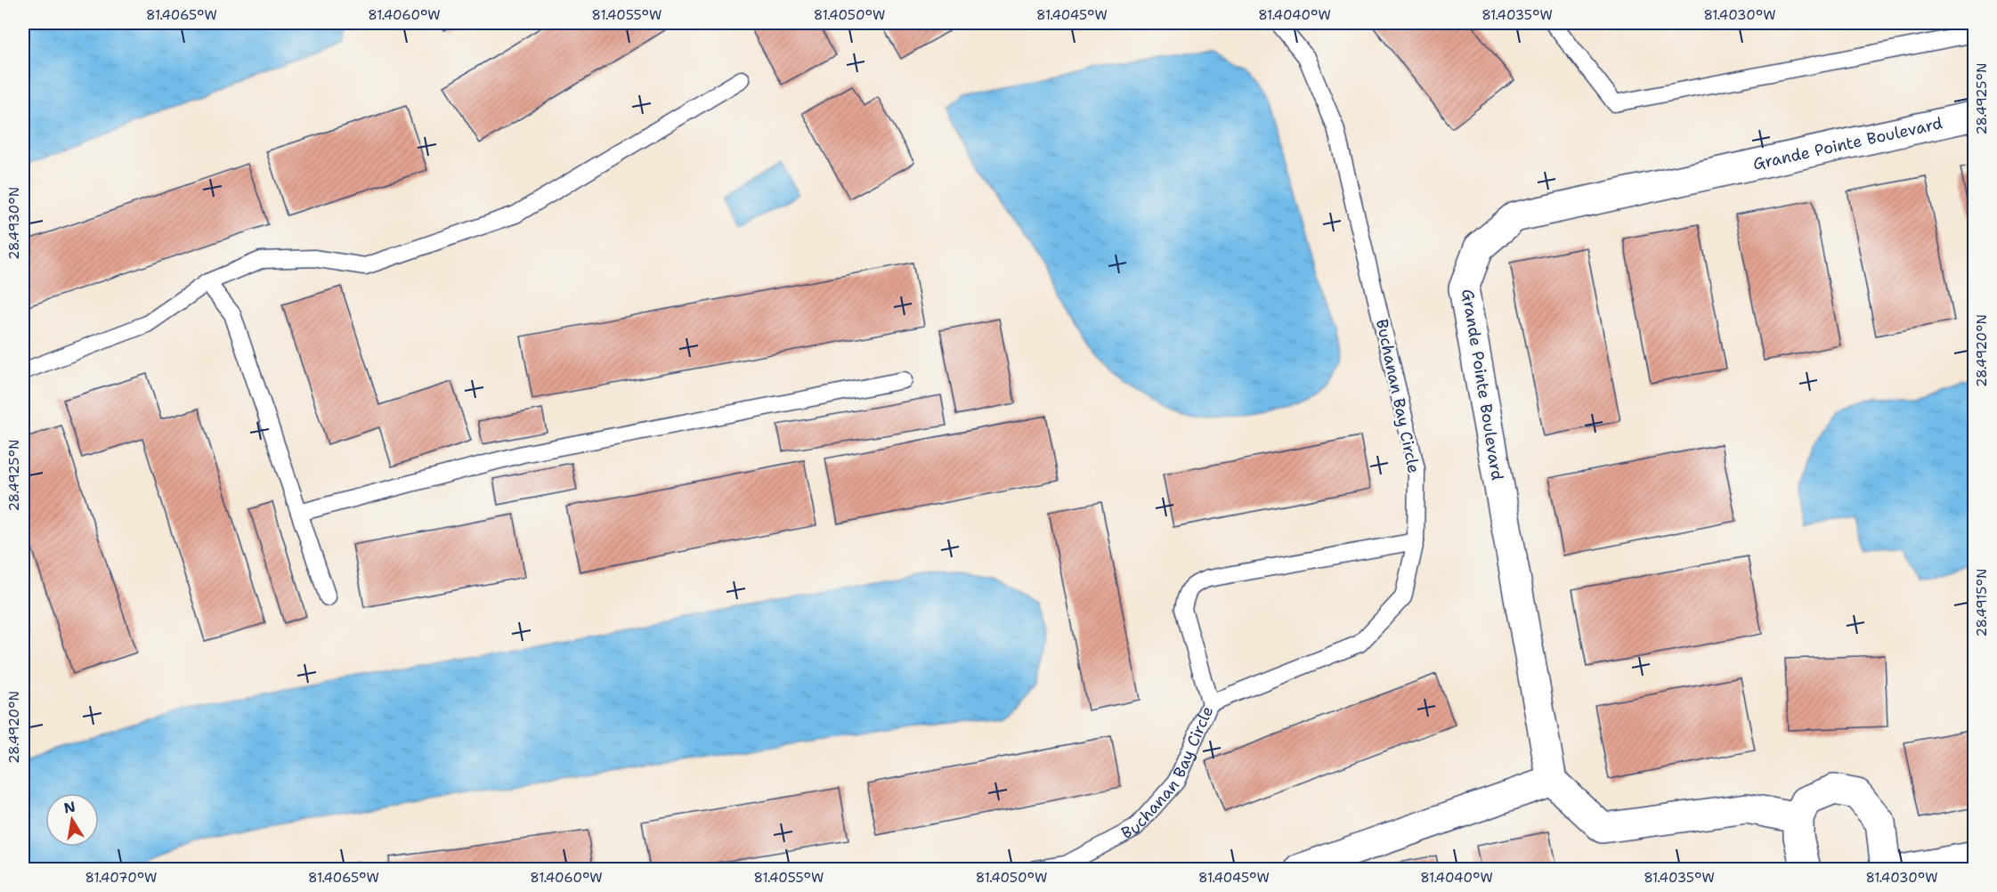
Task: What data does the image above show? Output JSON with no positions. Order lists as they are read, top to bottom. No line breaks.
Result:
{"streets":{"street":["Grande Pointe Boulevard"],"lane":["Buchanan Bay Circle"]},"north":"top","coordinates":["81.4065°W","81.4060°W","81.4055°W","81.4050°W","81.4045°W","81.4040°W","81.4035°W","81.4030°W","28.4925°N","28.4930°N","28.4920°N","28.4915°N","81.4070°W"]}
